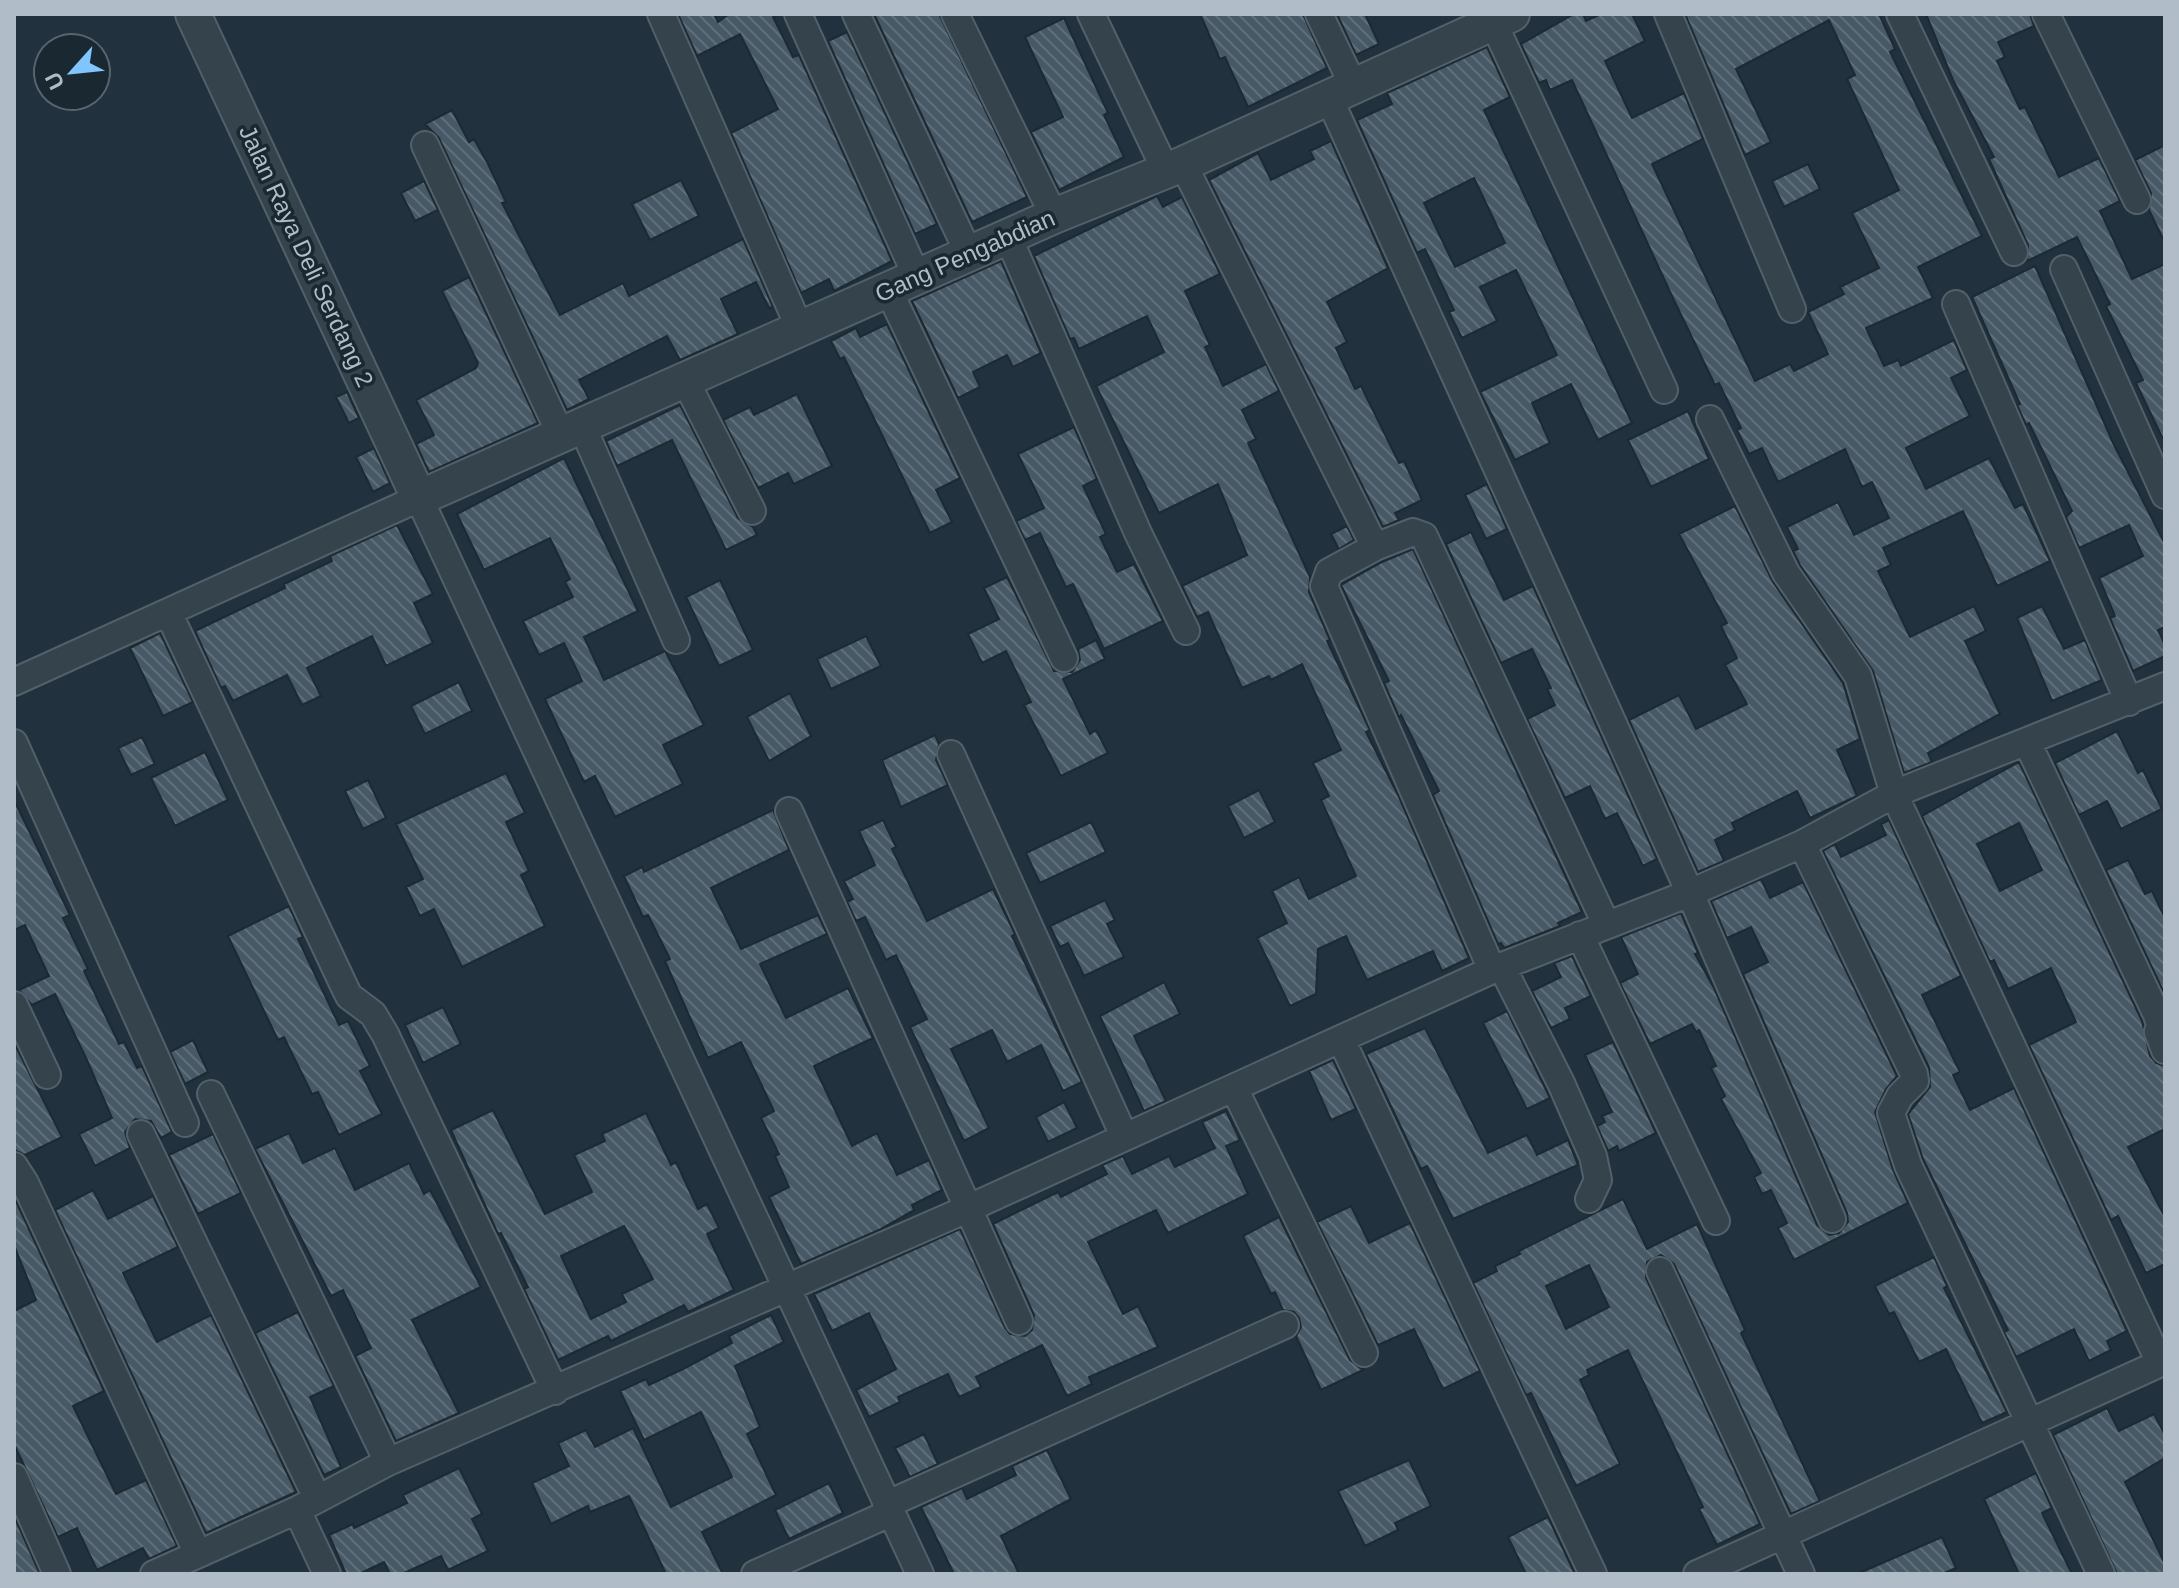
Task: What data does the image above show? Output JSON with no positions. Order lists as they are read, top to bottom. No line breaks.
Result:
{"streets":{"street":["Jalan Raya Deli Serdang 2","Gang Pengabdian"]},"crossings":[["Jalan Raya Deli Serdang 2","Gang Pengabdian"]],"north":"bottom left"}
